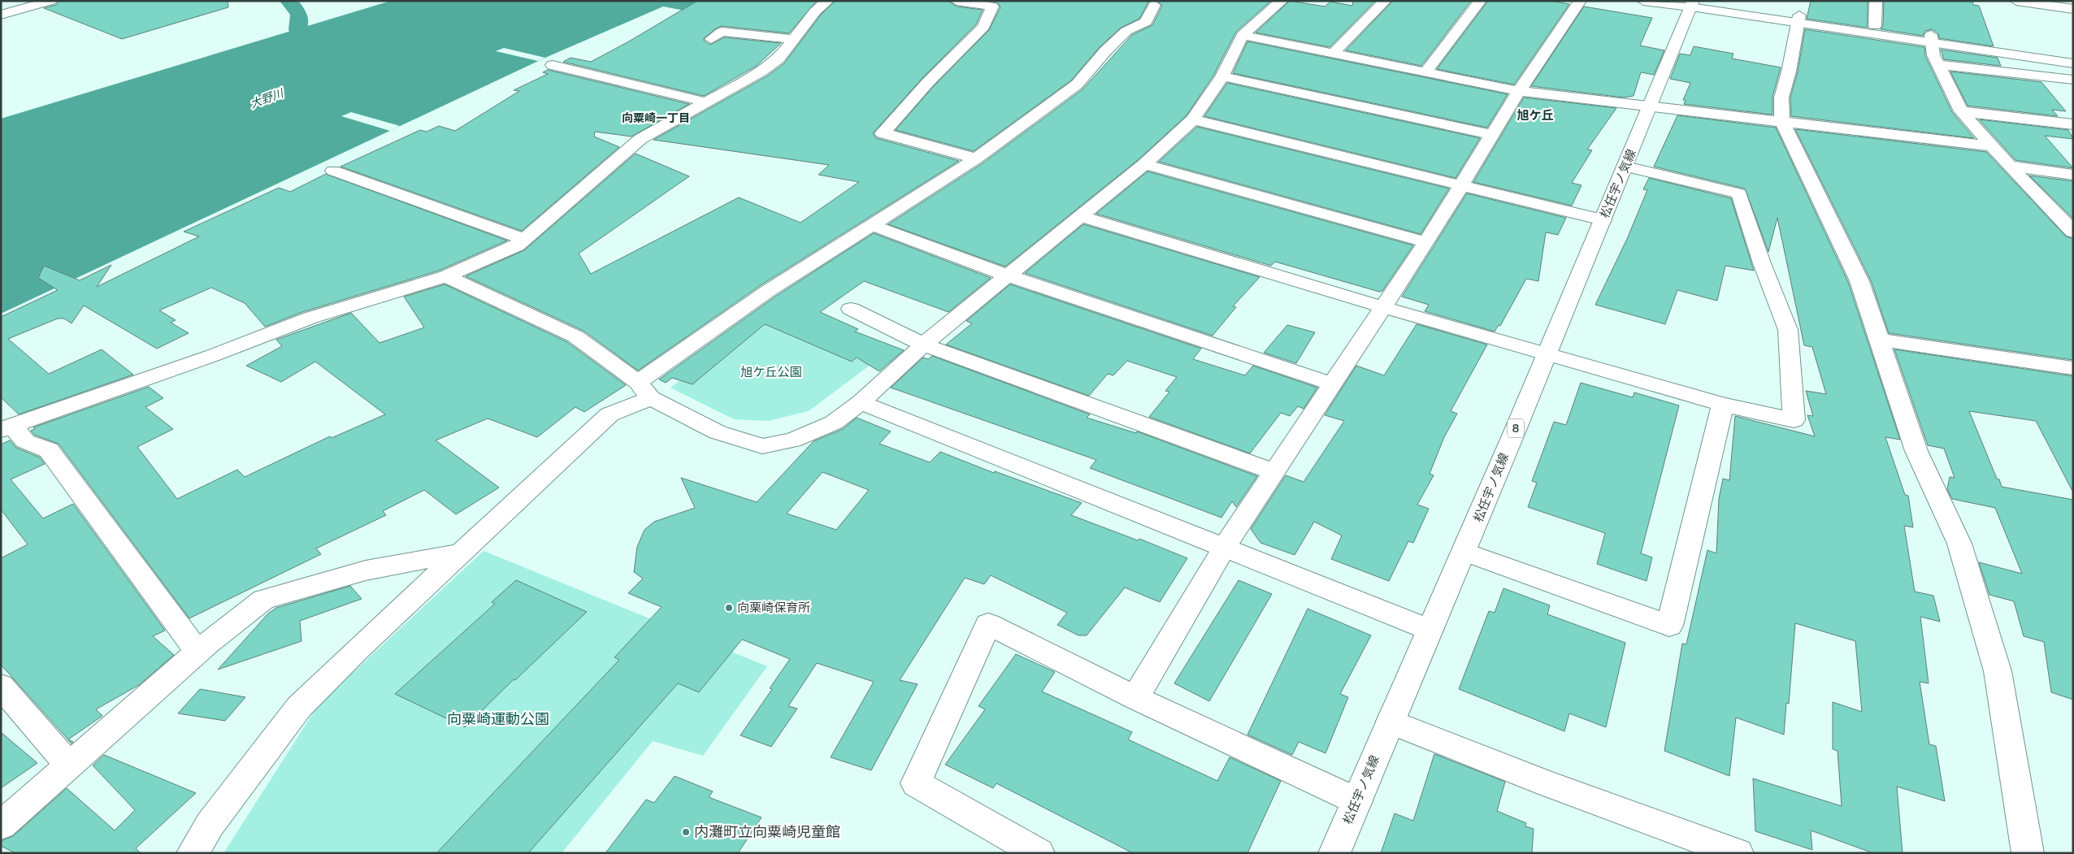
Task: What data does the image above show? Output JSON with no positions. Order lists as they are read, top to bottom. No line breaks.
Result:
{"streets":{"street":["松任宇ノ気線","8"]},"districts":["旭ケ丘","向粟崎一丁目"],"water":["大野川"],"parks":["旭ケ丘公園","向粟崎運動公園"],"places":["向栗崎保育所","内灘町立向粟崎児童館"]}
